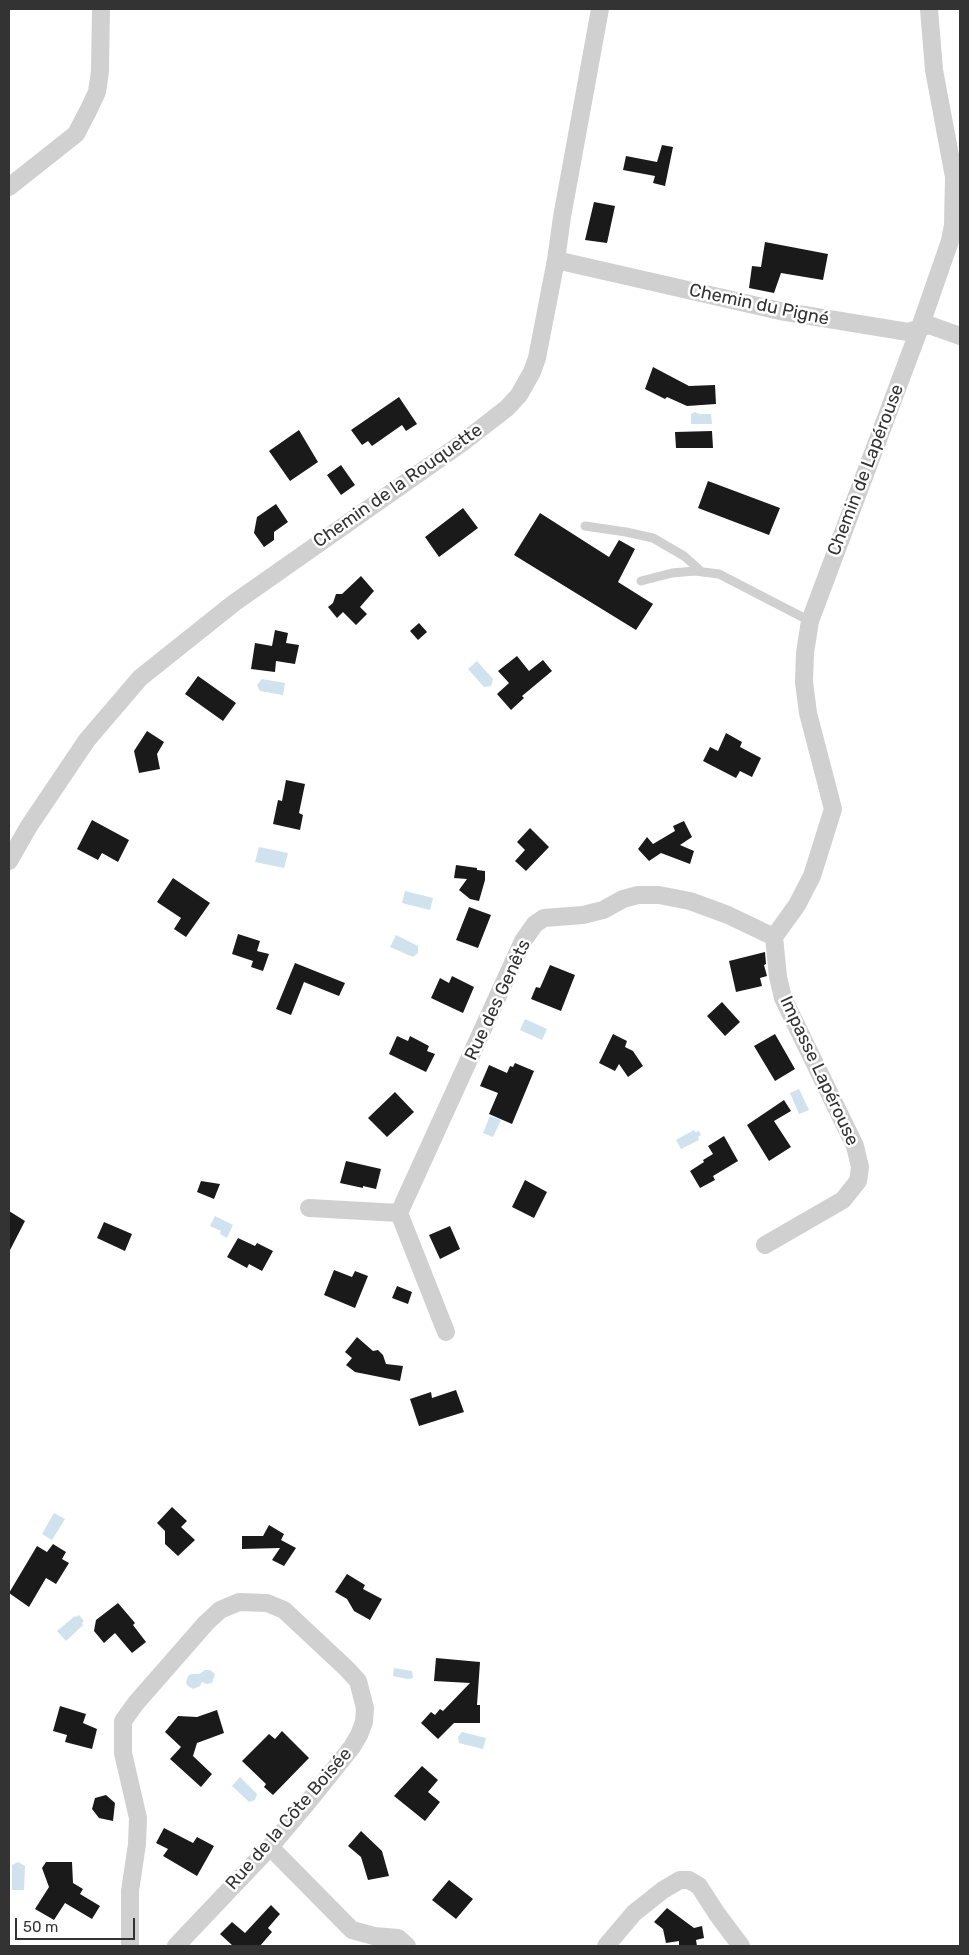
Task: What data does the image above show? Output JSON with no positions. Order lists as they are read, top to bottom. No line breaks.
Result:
{"streets":{"street":["Chemin du Pigné","Chemin de Lapérouse","Chemin de la Rouquette","Rue des Genêts","Impasse Lapérouse","Rue de la Côte Boisée"]},"crossings":[["Chemin du Pigné","Chemin de Lapérouse"],["Chemin du Pigné","Chemin de la Rouquette"],["Chemin de Lapérouse","Rue des Genêts"],["Chemin de Lapérouse","Impasse Lapérouse"],["Rue des Genêts","Impasse Lapérouse"]],"scale_bar":"50 m"}
